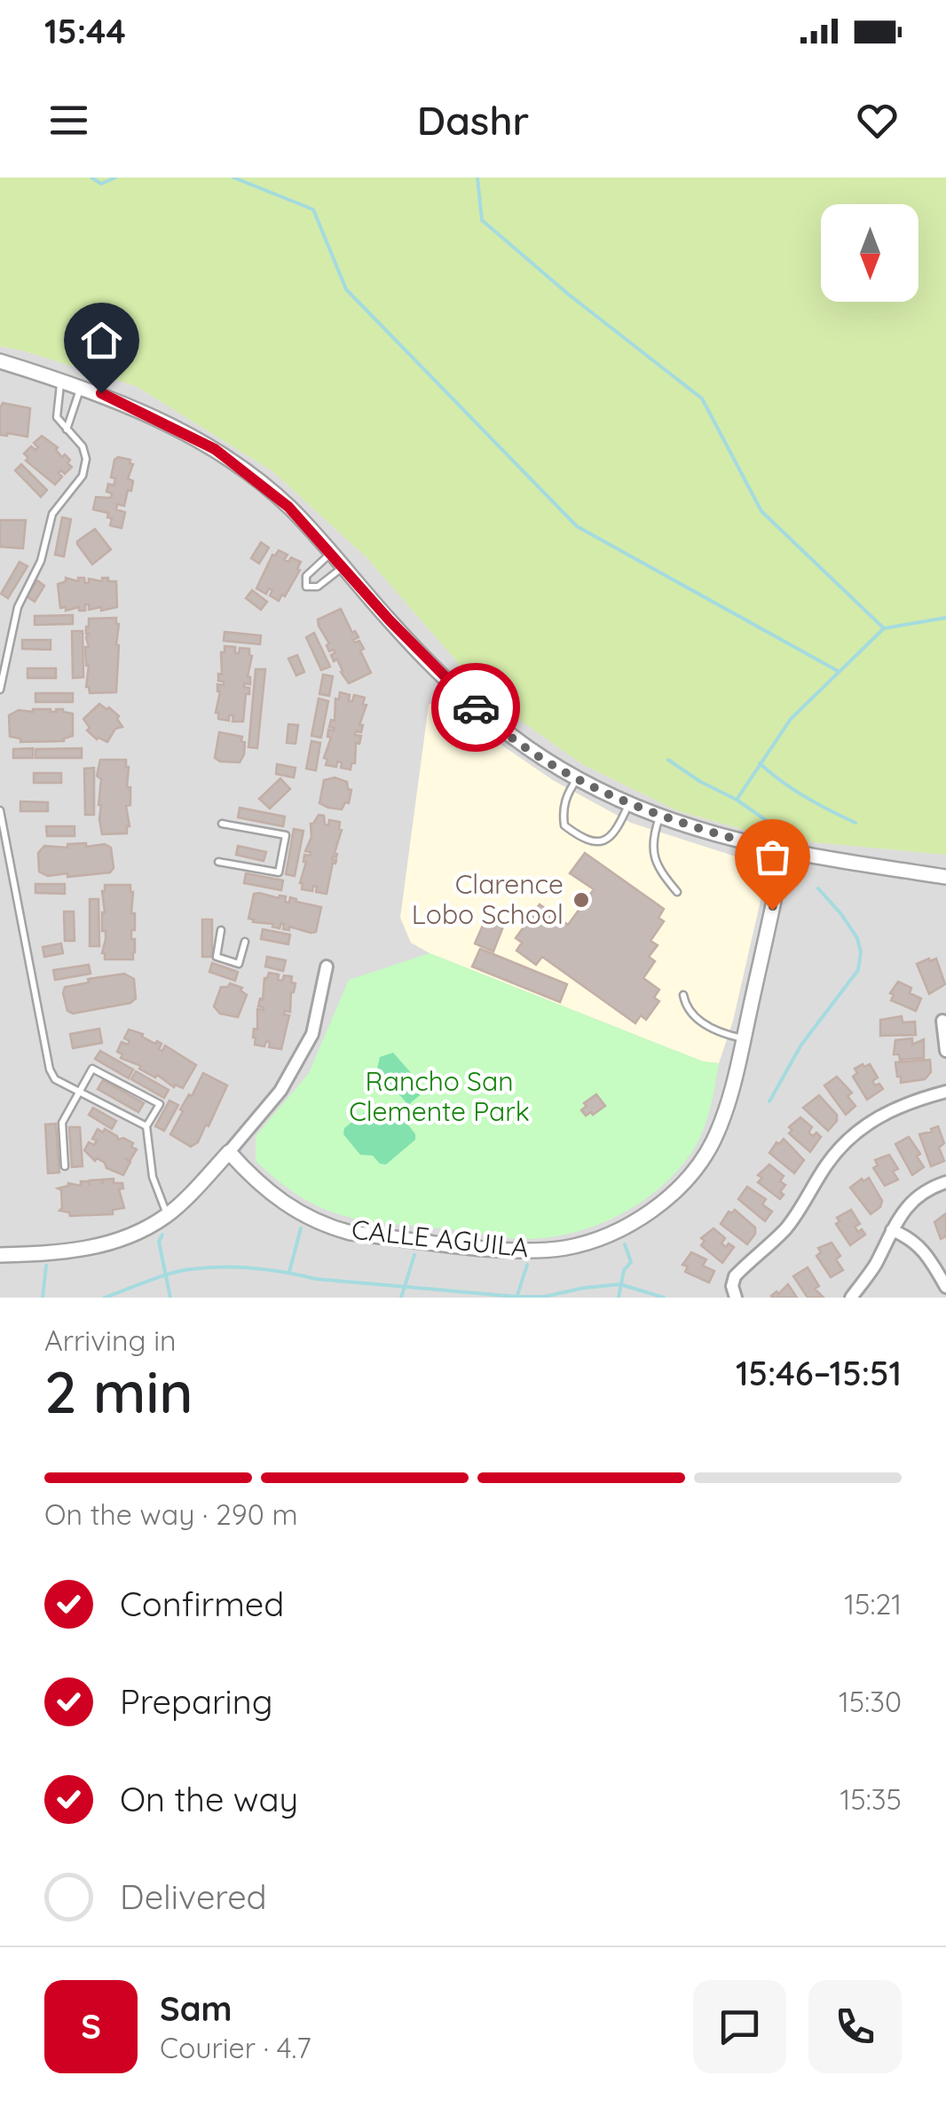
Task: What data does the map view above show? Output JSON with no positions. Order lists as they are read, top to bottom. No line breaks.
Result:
{"streets":{"street":["CALLE AGUILA"]},"parks":["Rancho San Clemente Park"],"places":["Clarence Lobo School"],"north":"bottom","page":{"status":"15:44","header":"Dashr","heading":["2 min","Arriving in","15:46–15:51"],"panel":["Sam","Courier · 4.7"],"bar":"On the way · 290 m","list":[["Confirmed","15:21"],["Preparing","15:30"],["On the way","15:35"],"Delivered"],"round":"S"}}
